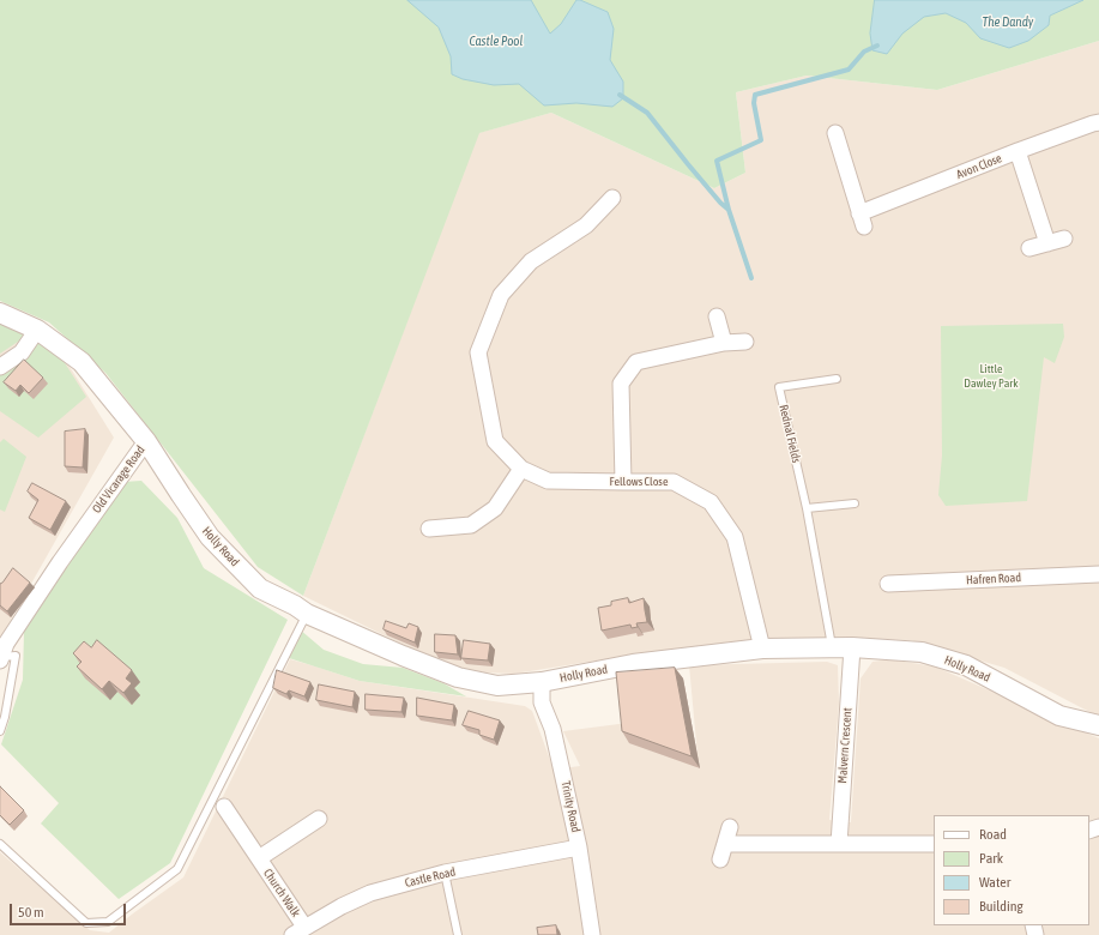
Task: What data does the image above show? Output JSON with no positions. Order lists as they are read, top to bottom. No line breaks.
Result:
{"streets":{"street":["Avon Close","Old Vicarage Road","Fellows Close","Holly Road","Hafren Road","Malvern Crescent","Trinity Road","Castle Road","Church Walk"],"lane":["Rednal Fields"]},"crossings":[["Rednal Fields","Holly Road"],["Rednal Fields","Malvern Crescent"],["Old Vicarage Road","Holly Road"],["Fellows Close","Holly Road"],["Holly Road","Malvern Crescent"],["Holly Road","Trinity Road"],["Trinity Road","Castle Road"],["Castle Road","Church Walk"]],"water":["The Dandy","Castle Pool"],"parks":["Little Dawley Park"],"legend":["Road","Park","Water","Building"],"scale_bar":"50 m"}
